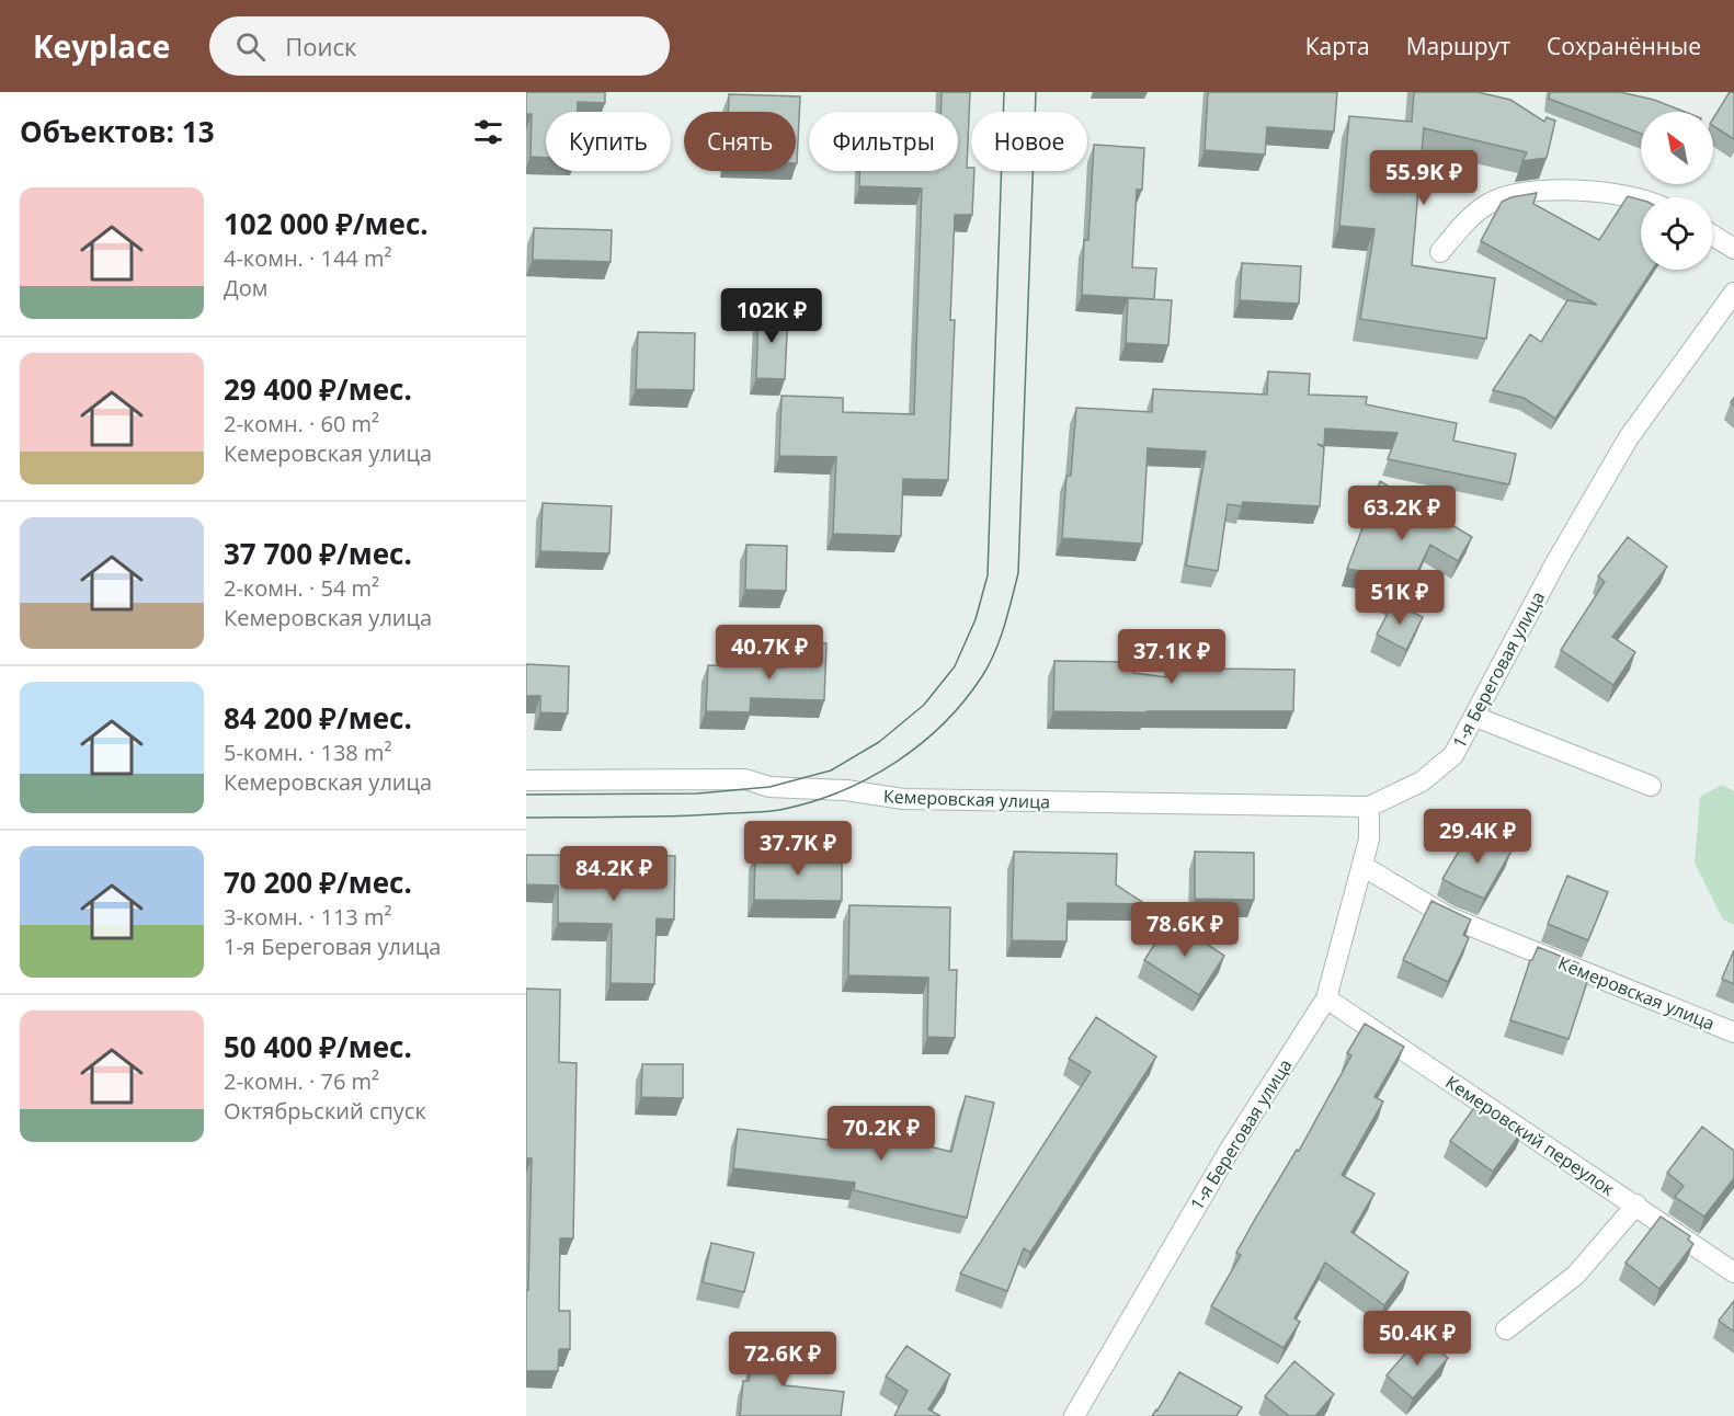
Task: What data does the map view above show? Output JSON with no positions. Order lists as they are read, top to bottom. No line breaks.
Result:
{"streets":{"street":["1-я Береговая улица","Кемеровская улица","Кемеровский переулок"]},"crossings":[["1-я Береговая улица","Кемеровская улица"],["1-я Береговая улица","Кемеровский переулок"]],"north":"top left","page":{"header":"Keyplace","search":"Поиск","nav":["Карта","Маршрут","Сохранённые"],"heading":"Объектов: 13","chip":["Купить","Снять","Фильтры","Новое"],"price":["55.9K ₽","102K ₽","63.2K ₽","51K ₽","40.7K ₽","37.1K ₽","29.4K ₽","37.7K ₽","84.2K ₽","78.6K ₽","70.2K ₽","50.4K ₽","72.6K ₽"],"list":[{"name":"102 000 ₽/мес.","note":"4-комн. · 144 m² · Дом"},{"name":"29 400 ₽/мес.","note":"2-комн. · 60 m² · Кемеровская улица"},{"name":"37 700 ₽/мес.","note":"2-комн. · 54 m² · Кемеровская улица"},{"name":"84 200 ₽/мес.","note":"5-комн. · 138 m² · Кемеровская улица"},{"name":"70 200 ₽/мес.","note":"3-комн. · 113 m² · 1-я Береговая улица"},{"name":"50 400 ₽/мес.","note":"2-комн. · 76 m² · Октябрьский спуск"}]}}
